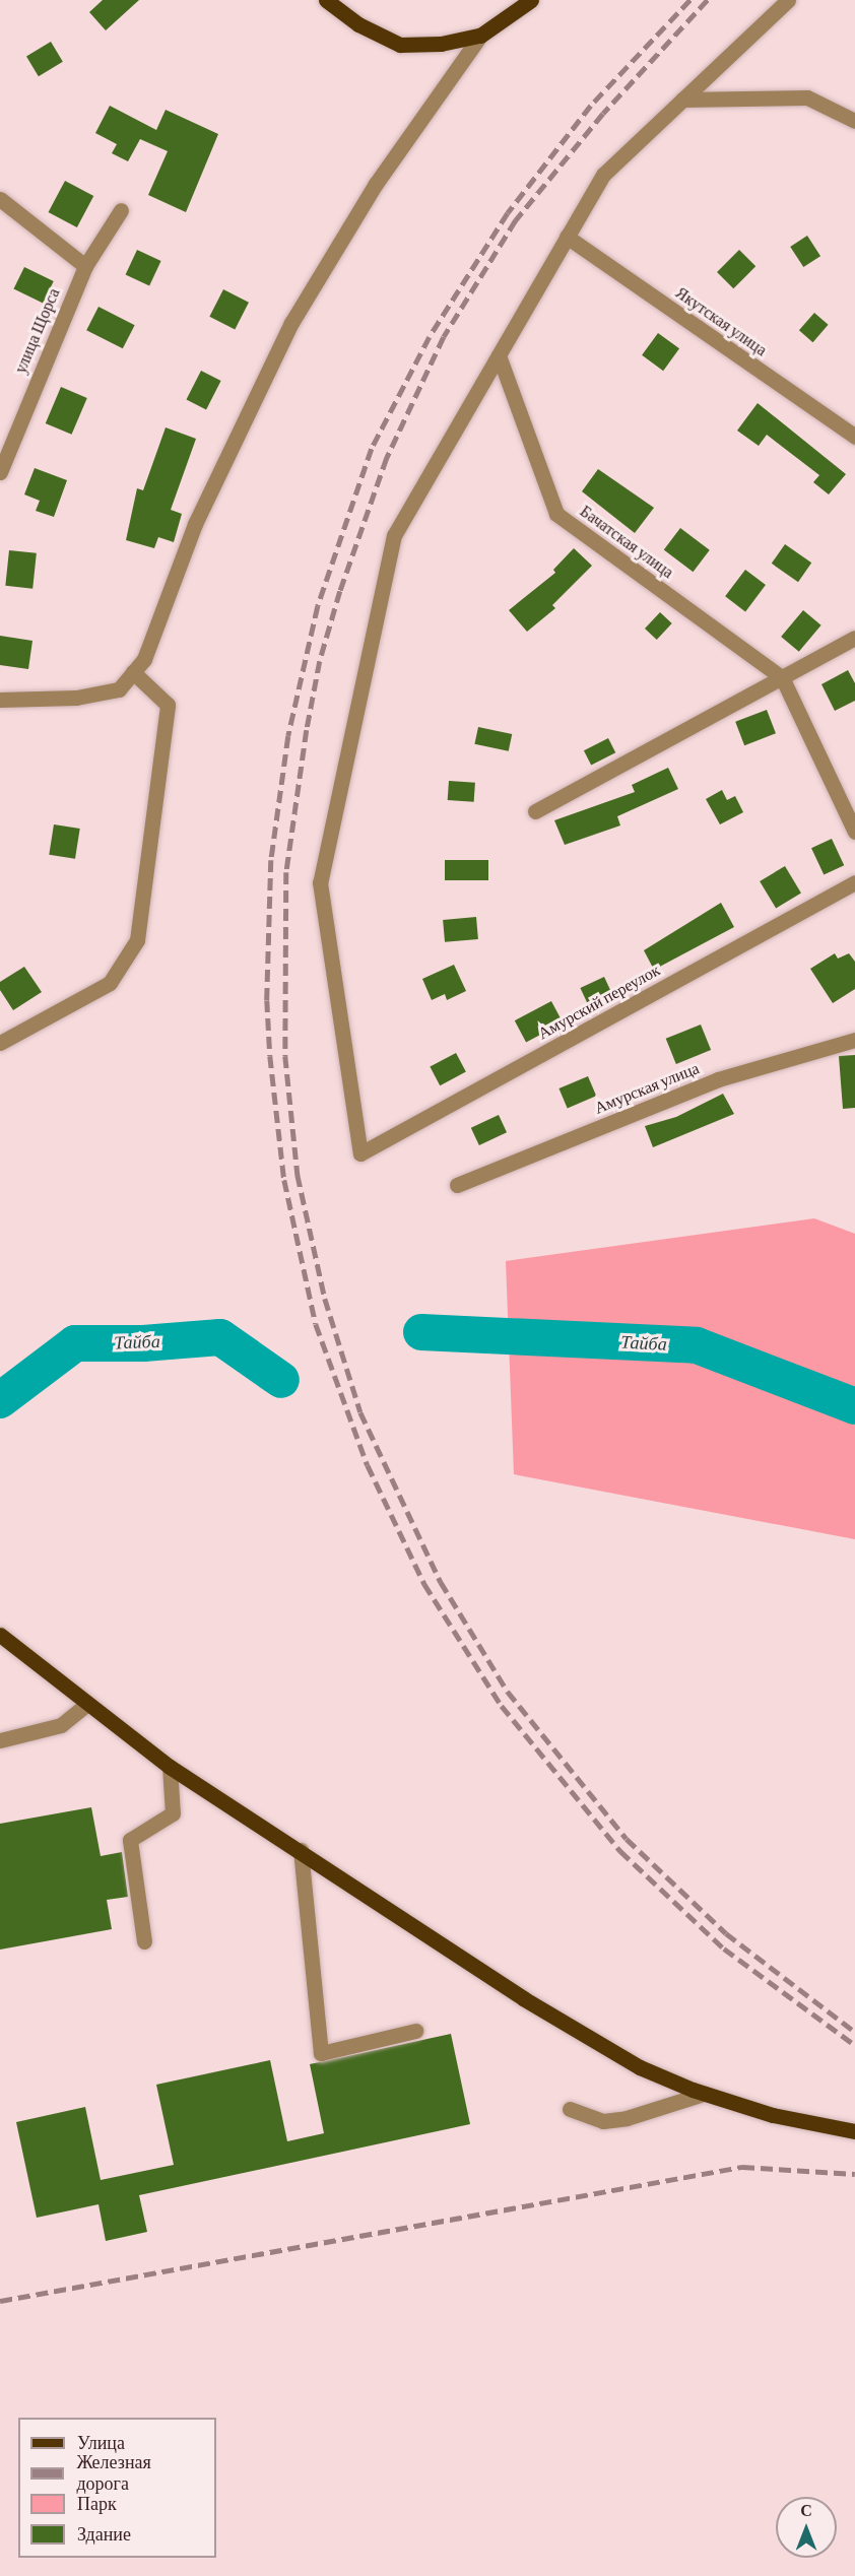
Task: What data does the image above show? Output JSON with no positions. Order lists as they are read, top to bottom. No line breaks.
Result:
{"streets":{"street":["Якутская улица","улица Щорса","Бачатская улица","Амурский переулок","Амурская улица"]},"crossings":[["Бачатская улица","Амурский переулок"]],"water":["Тайба"],"legend":["Улица","Железная дорога","Парк","Здание"],"north":"top"}
